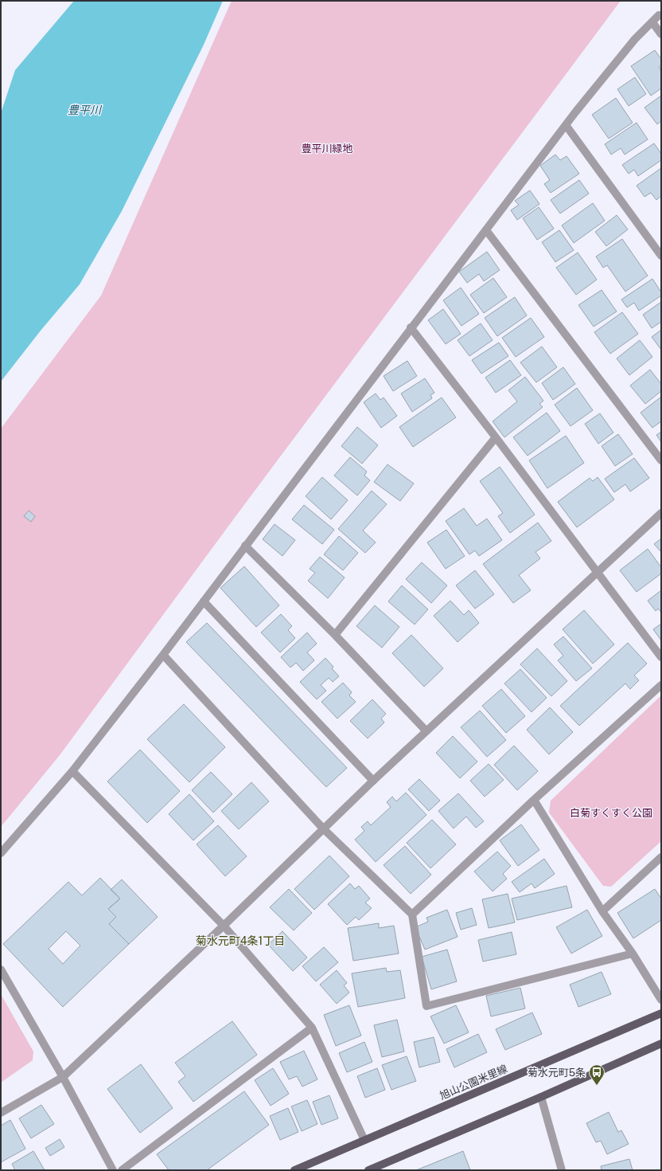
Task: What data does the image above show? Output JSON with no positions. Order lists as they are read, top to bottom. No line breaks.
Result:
{"streets":{"main road":["旭山公園米里線"]},"districts":["菊水元町4条1丁目"],"water":["豊平川"],"parks":["豊平川緑地","白菊すくすく公園"],"places":{"bus stop":["菊水元町5条"]}}
